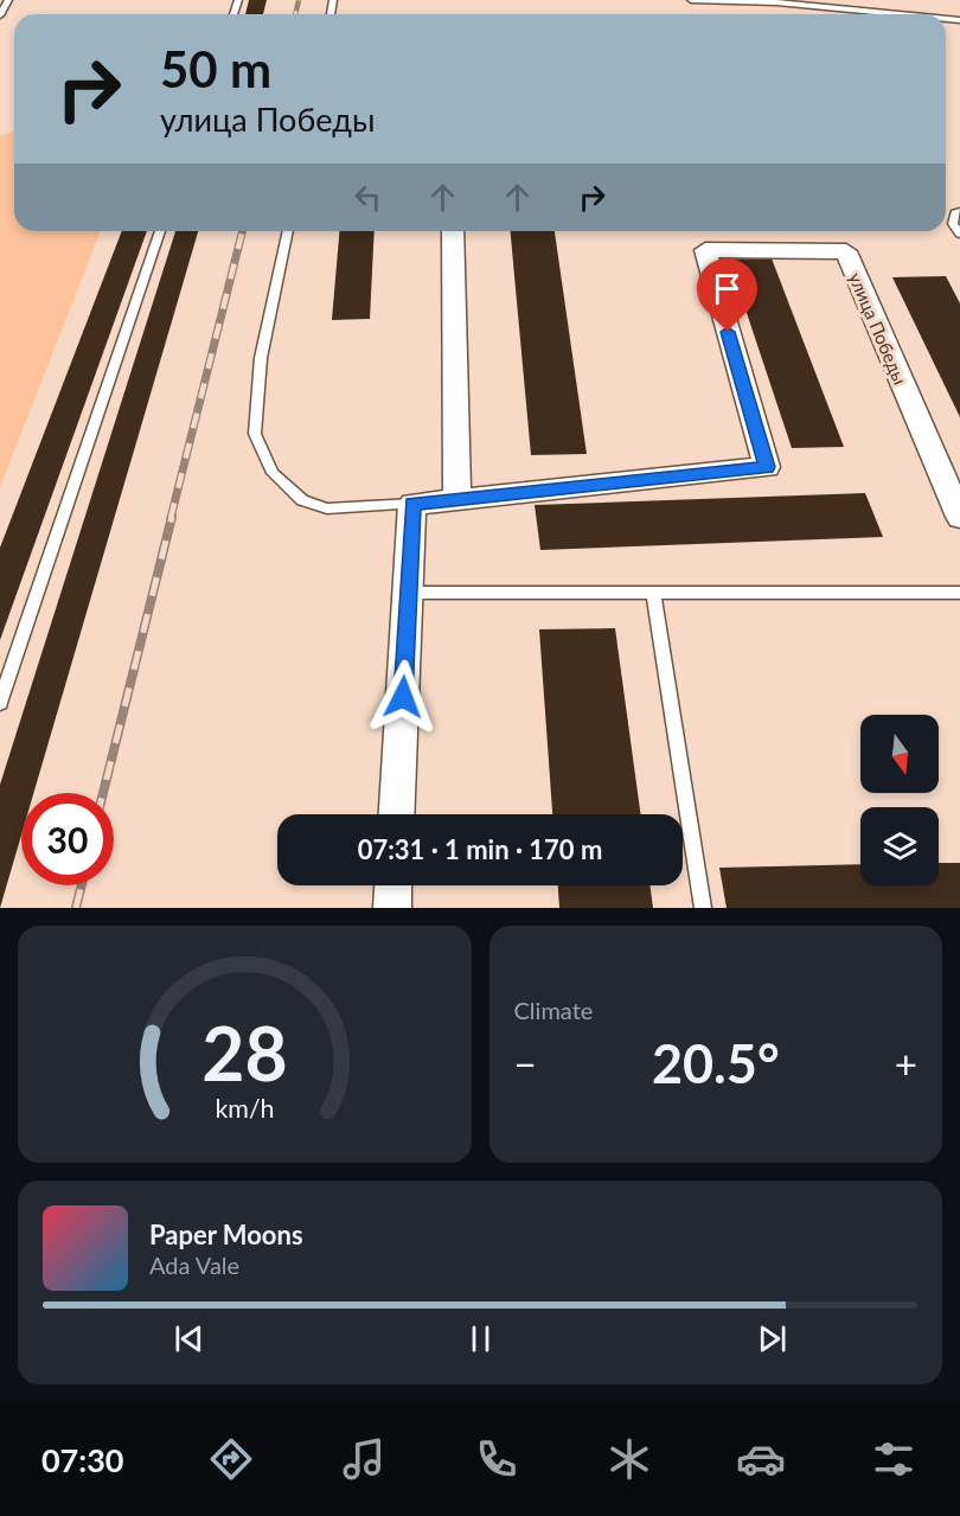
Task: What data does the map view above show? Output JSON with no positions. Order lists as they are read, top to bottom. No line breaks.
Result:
{"streets":{"street":["улица Победы"]},"north":"bottom","page":{"turn":["50 m","улица Победы"],"limit":"30","trip":"07:31 · 1 min · 170 m","tile":"Climate","heat":["−","20.5°","+"],"song":["Paper Moons","Ada Vale"],"tabs":"07:30","gauge":["28","km/h"]}}
